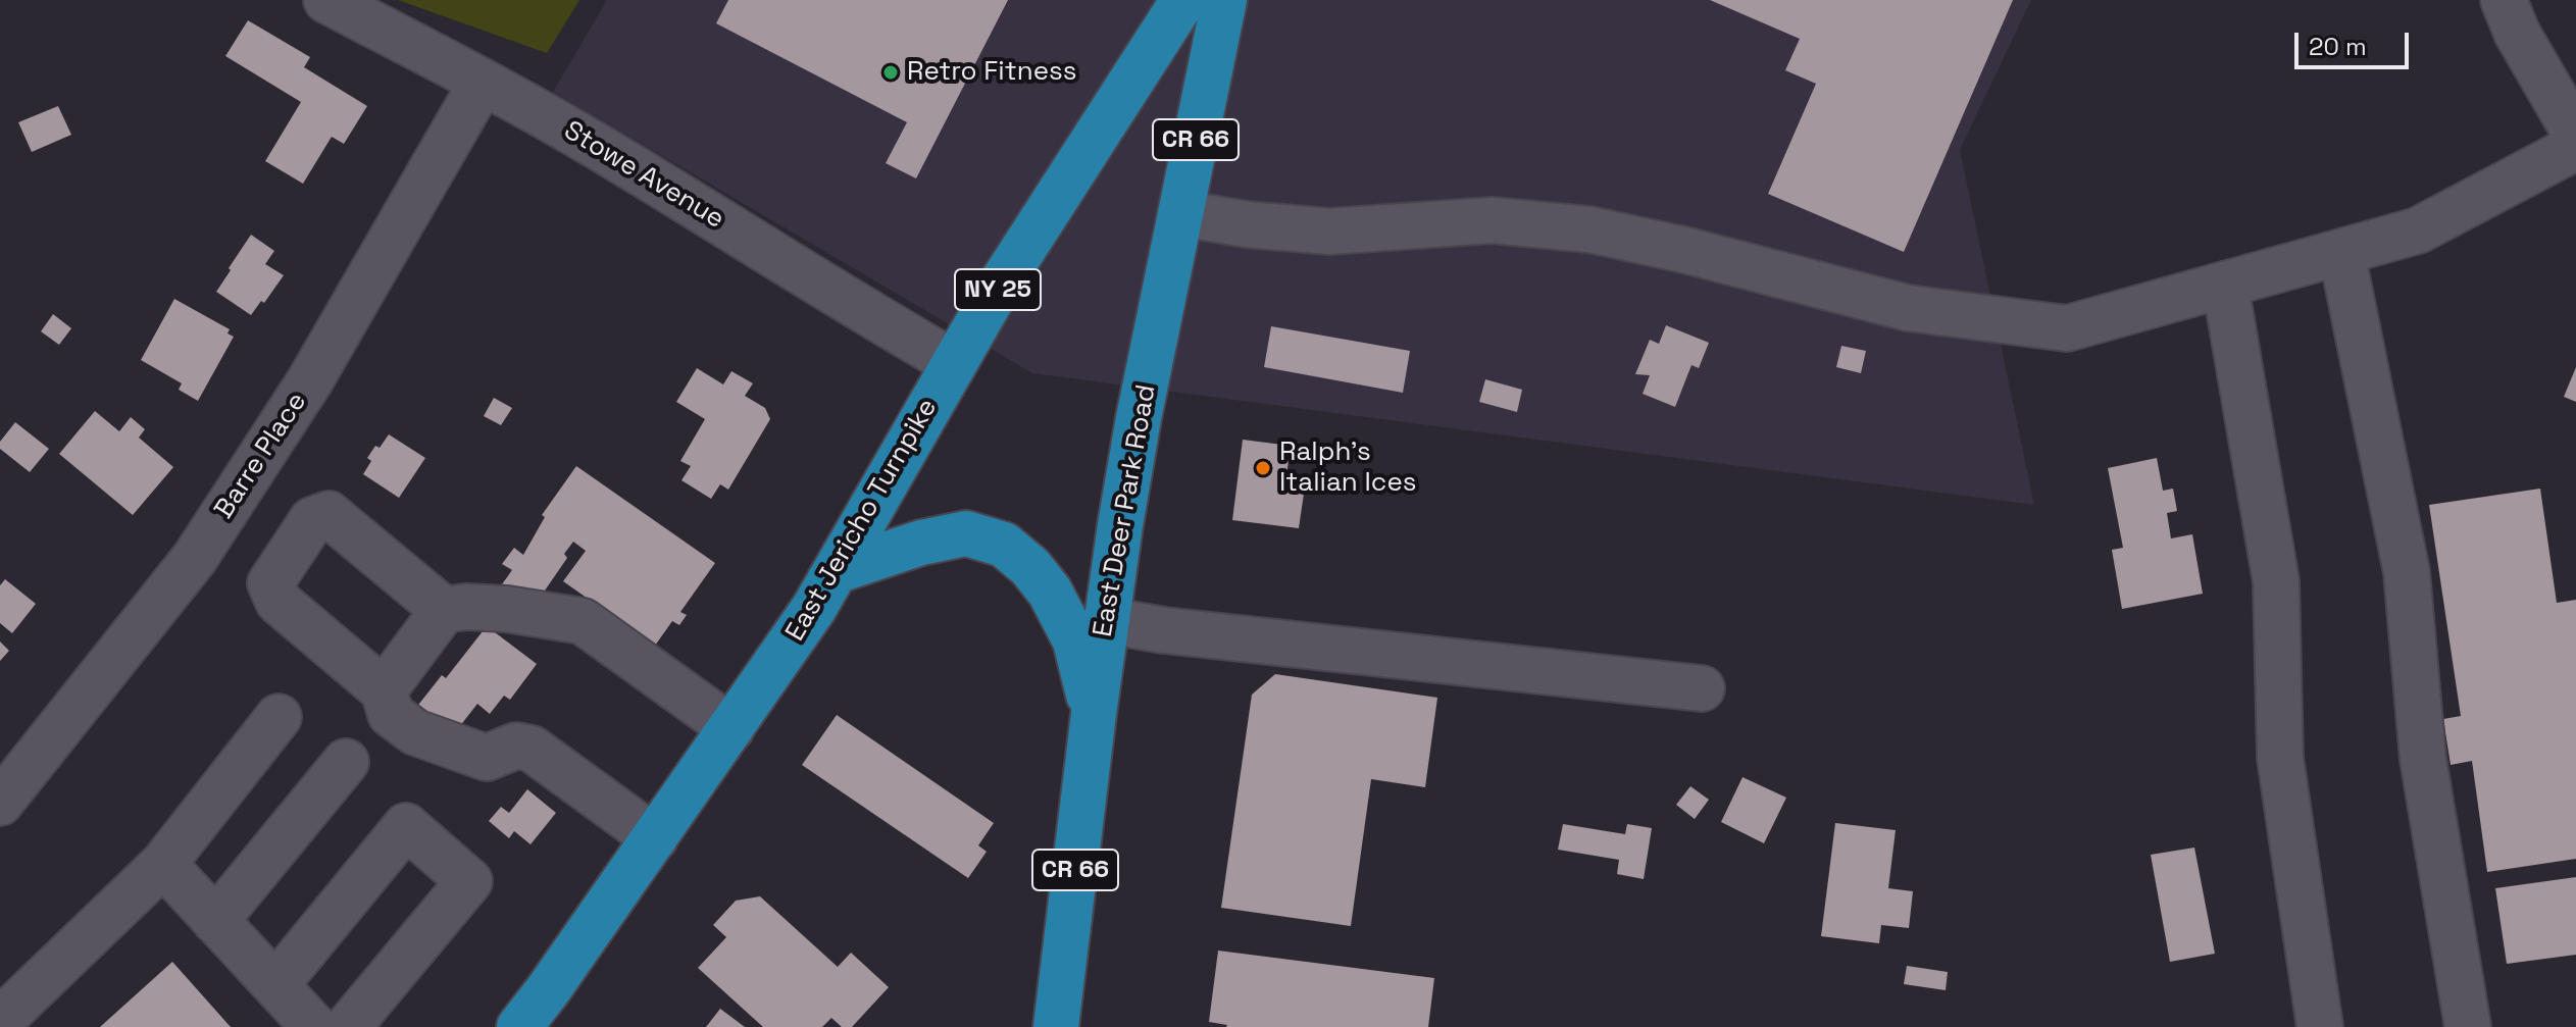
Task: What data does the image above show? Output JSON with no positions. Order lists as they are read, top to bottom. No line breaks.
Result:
{"streets":{"main road":["CR 66","NY 25","East Deer Park Road","East Jericho Turnpike"],"street":["Stowe Avenue","Barre Place"]},"crossings":[["Stowe Avenue","Barre Place"],["Stowe Avenue","East Jericho Turnpike"]],"places":["Retro Fitness","Ralph's Italian Ices"],"scale_bar":"20 m"}
